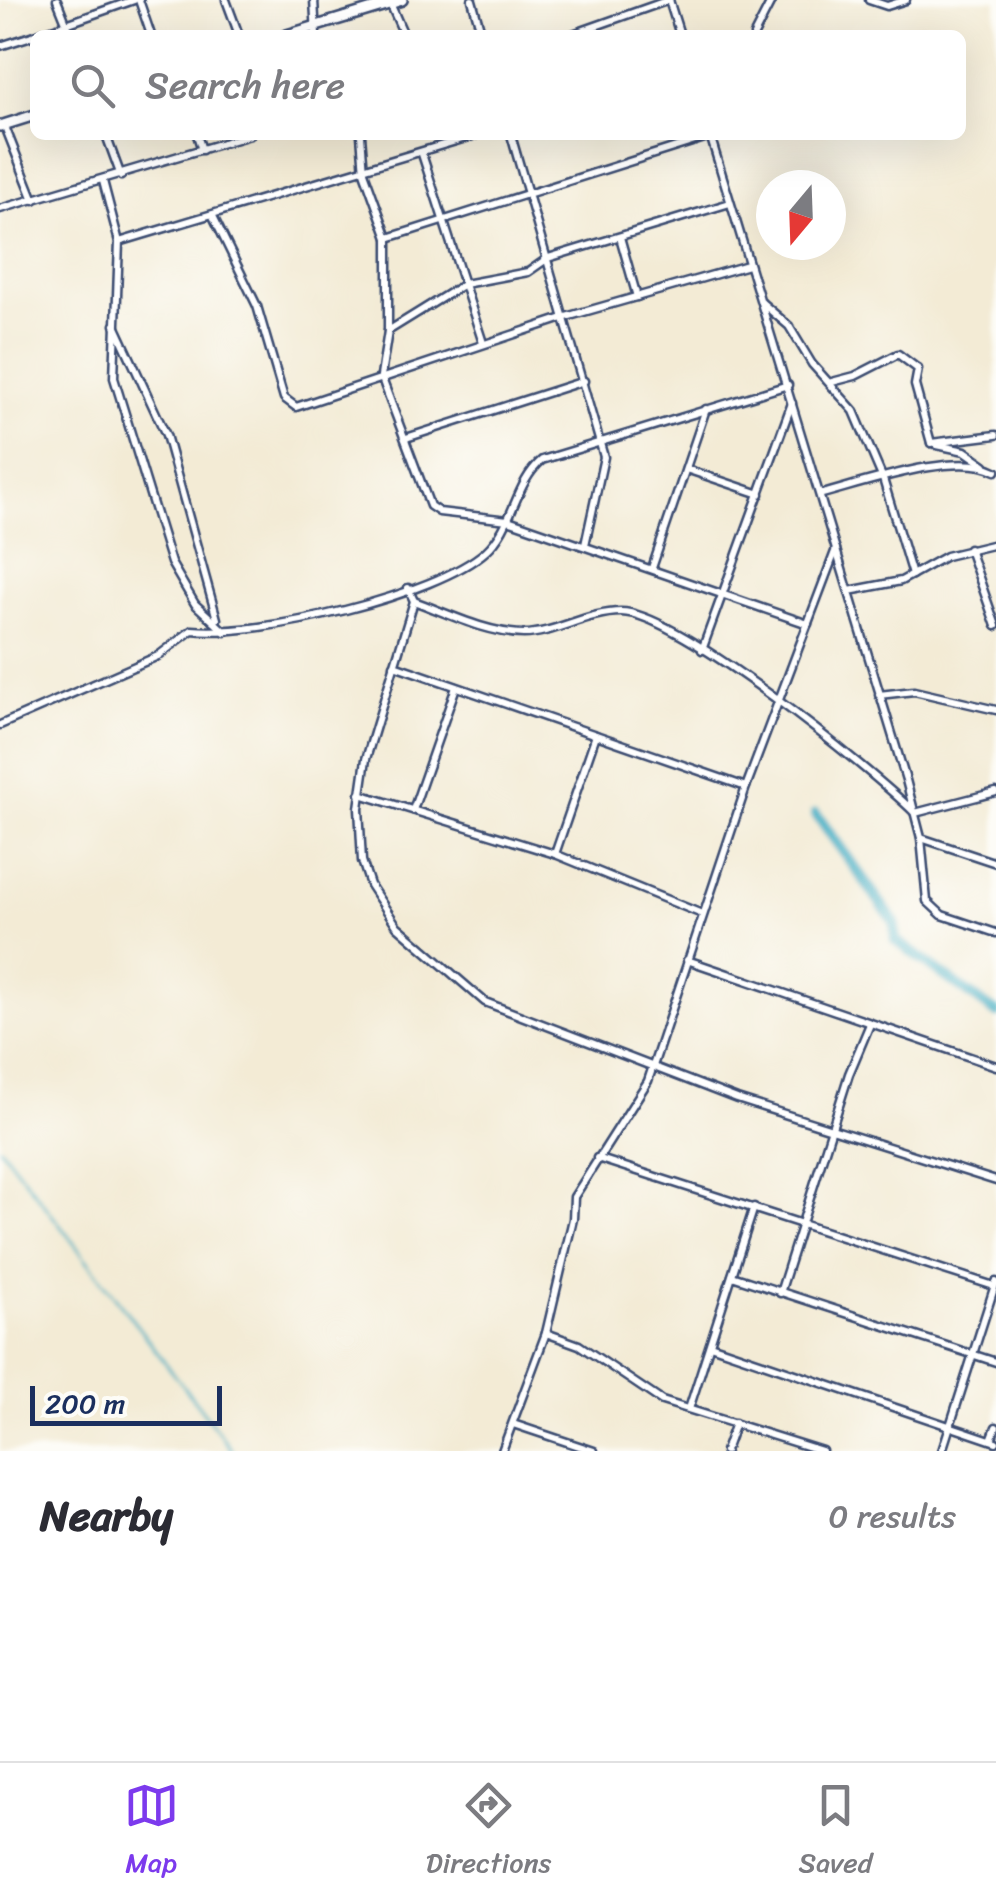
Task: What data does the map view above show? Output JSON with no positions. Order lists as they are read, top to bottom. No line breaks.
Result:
{"scale_bar":"200 m","north":"bottom","page":{"search":"Search here","scale":"200 m","heading":["Nearby","0 results"],"nav":["Map","Directions","Saved"]}}
